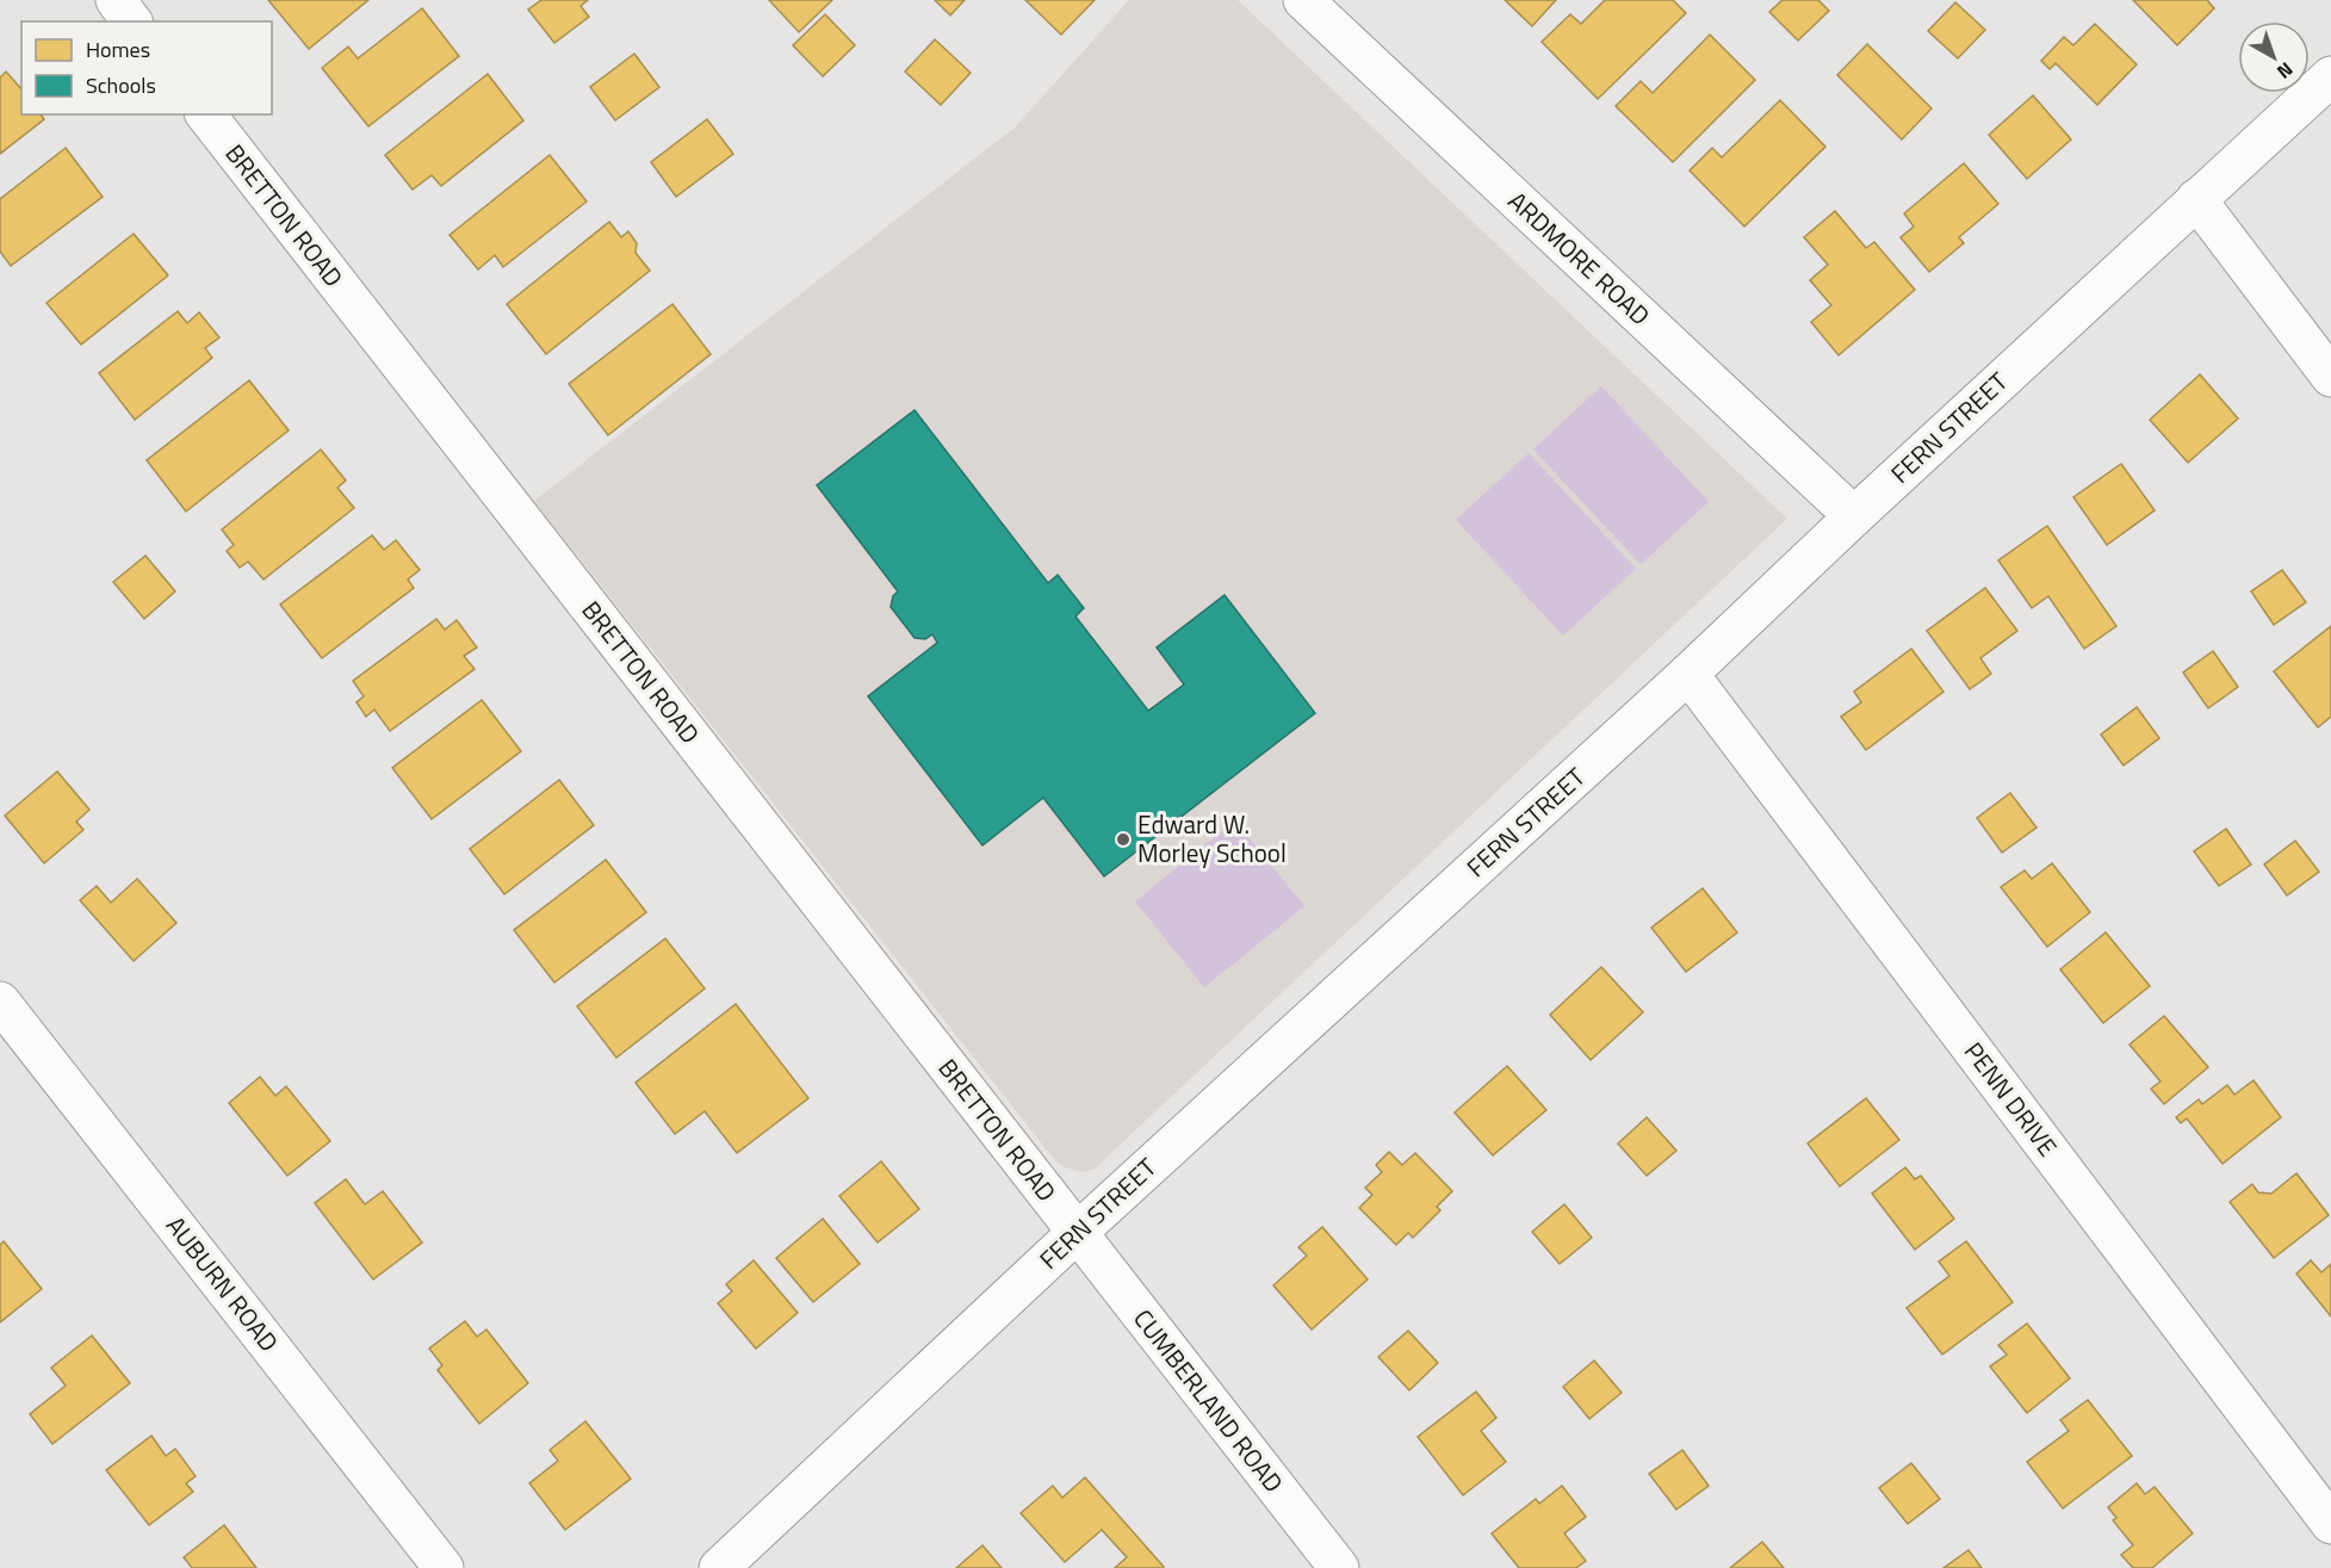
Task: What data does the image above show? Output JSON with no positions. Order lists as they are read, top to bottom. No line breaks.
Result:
{"streets":{"street":["BRETTON ROAD","ARDMORE ROAD","FERN STREET","PENN DRIVE","AUBURN ROAD","CUMBERLAND ROAD"]},"crossings":[["BRETTON ROAD","FERN STREET"],["BRETTON ROAD","CUMBERLAND ROAD"],["ARDMORE ROAD","FERN STREET"],["FERN STREET","PENN DRIVE"],["FERN STREET","CUMBERLAND ROAD"]],"places":["Edward W. Morley School"],"legend":["Homes","Schools"],"north":"bottom right"}
